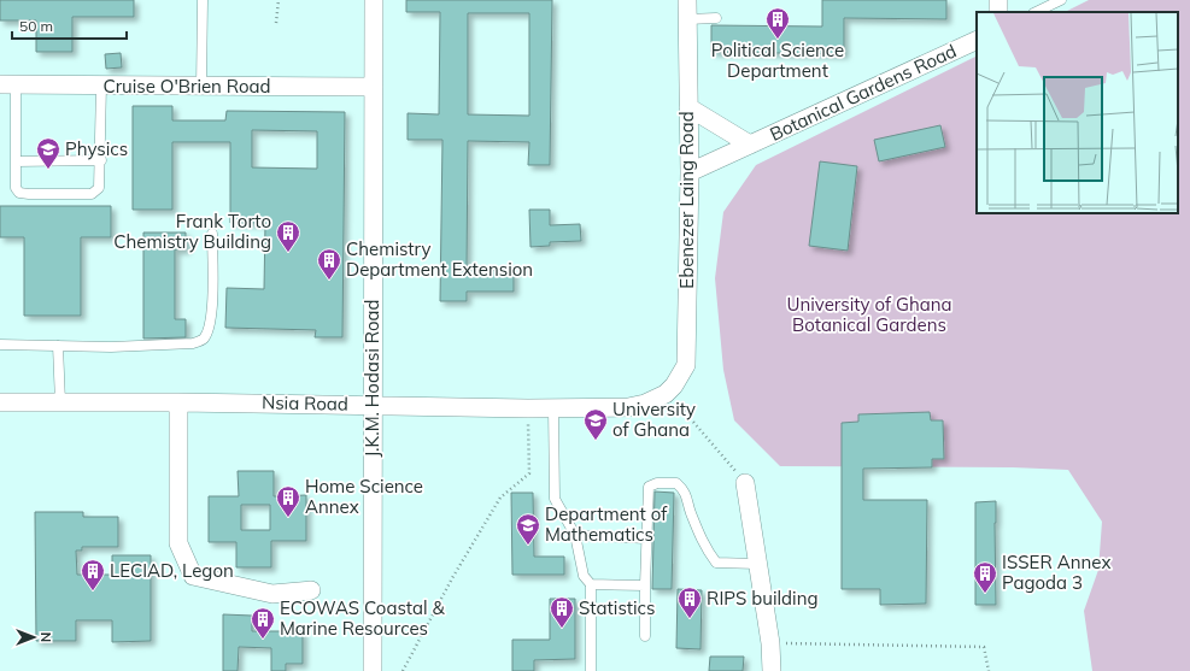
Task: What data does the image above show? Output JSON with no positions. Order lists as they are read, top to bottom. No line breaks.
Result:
{"streets":{"street":["Cruise O'Brien Road","Botanical Gardens Road","Ebenezer Laing Road","J.K.M. Hodasi Road","Nsia Road"]},"crossings":[["Cruise O'Brien Road","J.K.M. Hodasi Road"],["Botanical Gardens Road","Ebenezer Laing Road"],["Ebenezer Laing Road","Nsia Road"],["J.K.M. Hodasi Road","Nsia Road"]],"parks":["University of Ghana Botanical Gardens"],"places":{"building":["Political Science Department","Frank Torto Chemistry Building","Chemistry Department Extension","Home Science Annex","LECIAD, Legon","ISSER Annex Pagoda 3","RIPS building","Statistics","ECOWAS Coastal & Marine Resources"],"school or university":["Physics","University of Ghana","Department of Mathematics"]},"scale_bar":"50 m","north":"right"}
